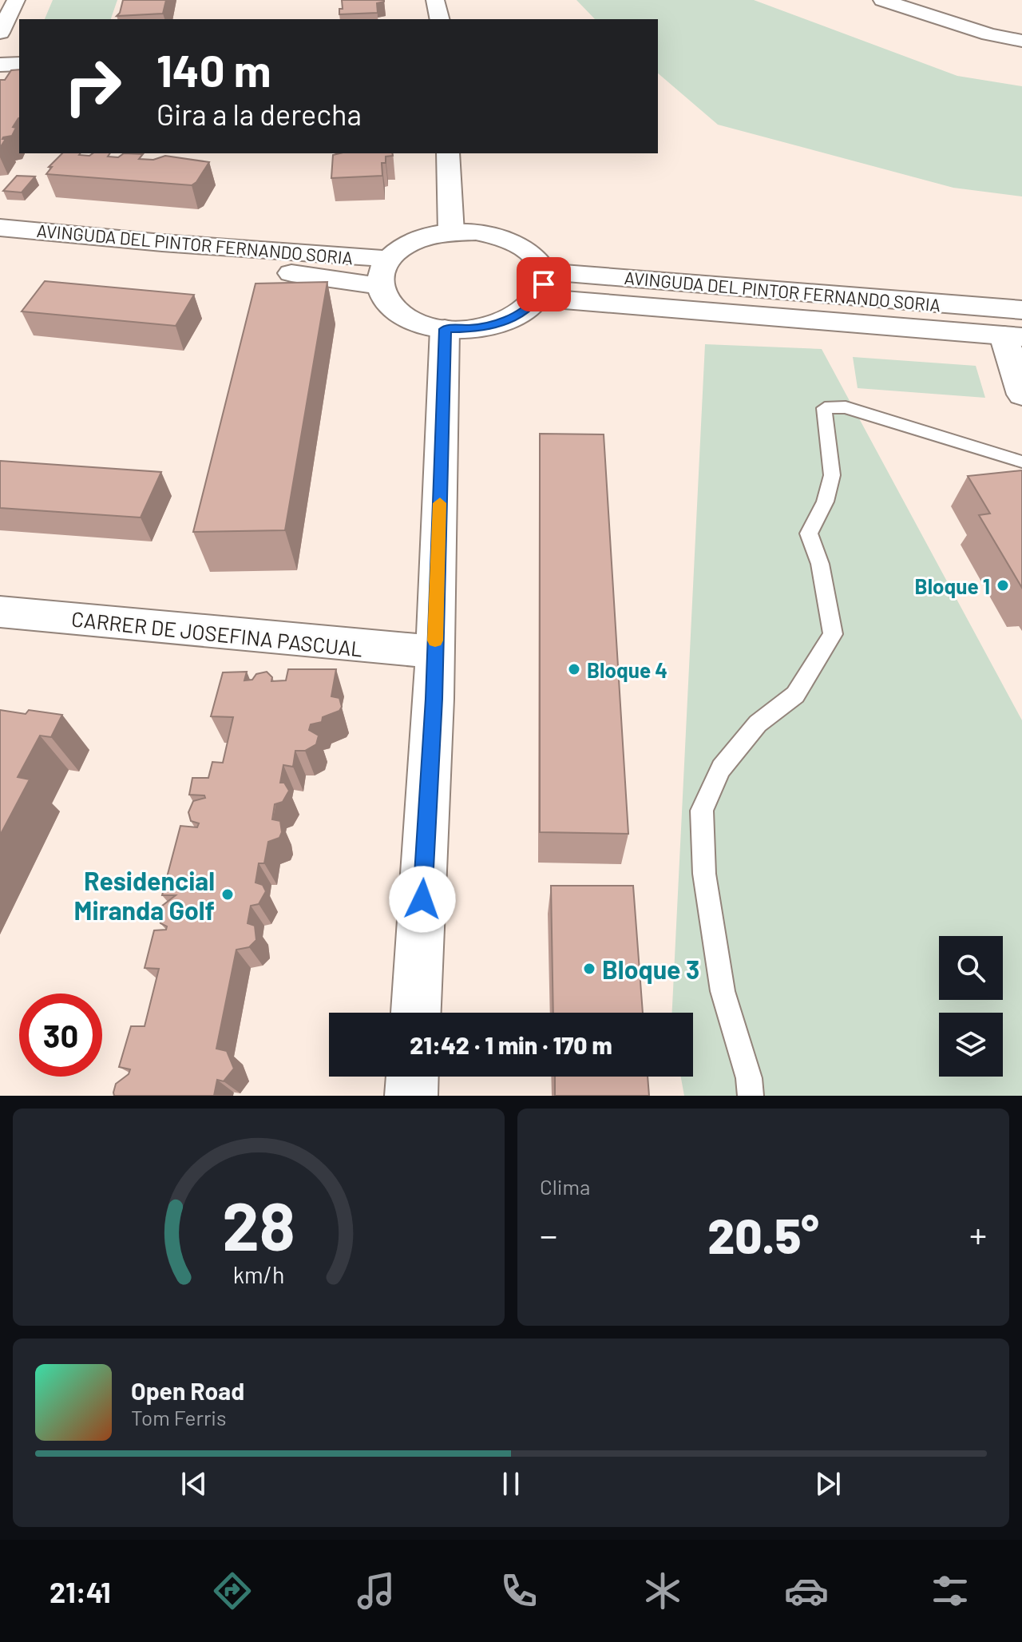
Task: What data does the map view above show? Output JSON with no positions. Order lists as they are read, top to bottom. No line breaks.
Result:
{"streets":{"street":["AVINGUDA DEL PINTOR FERNANDO SORIA","CARRER DE JOSEFINA PASCUAL"]},"places":["Bloque 1","Bloque 4","Residencial Miranda Golf","Bloque 3"],"page":{"turn":["140 m","Gira a la derecha"],"limit":"30","trip":"21:42 · 1 min · 170 m","tile":"Clima","heat":["−","20.5°","+"],"song":["Open Road","Tom Ferris"],"tabs":"21:41","gauge":["28","km/h"]}}
